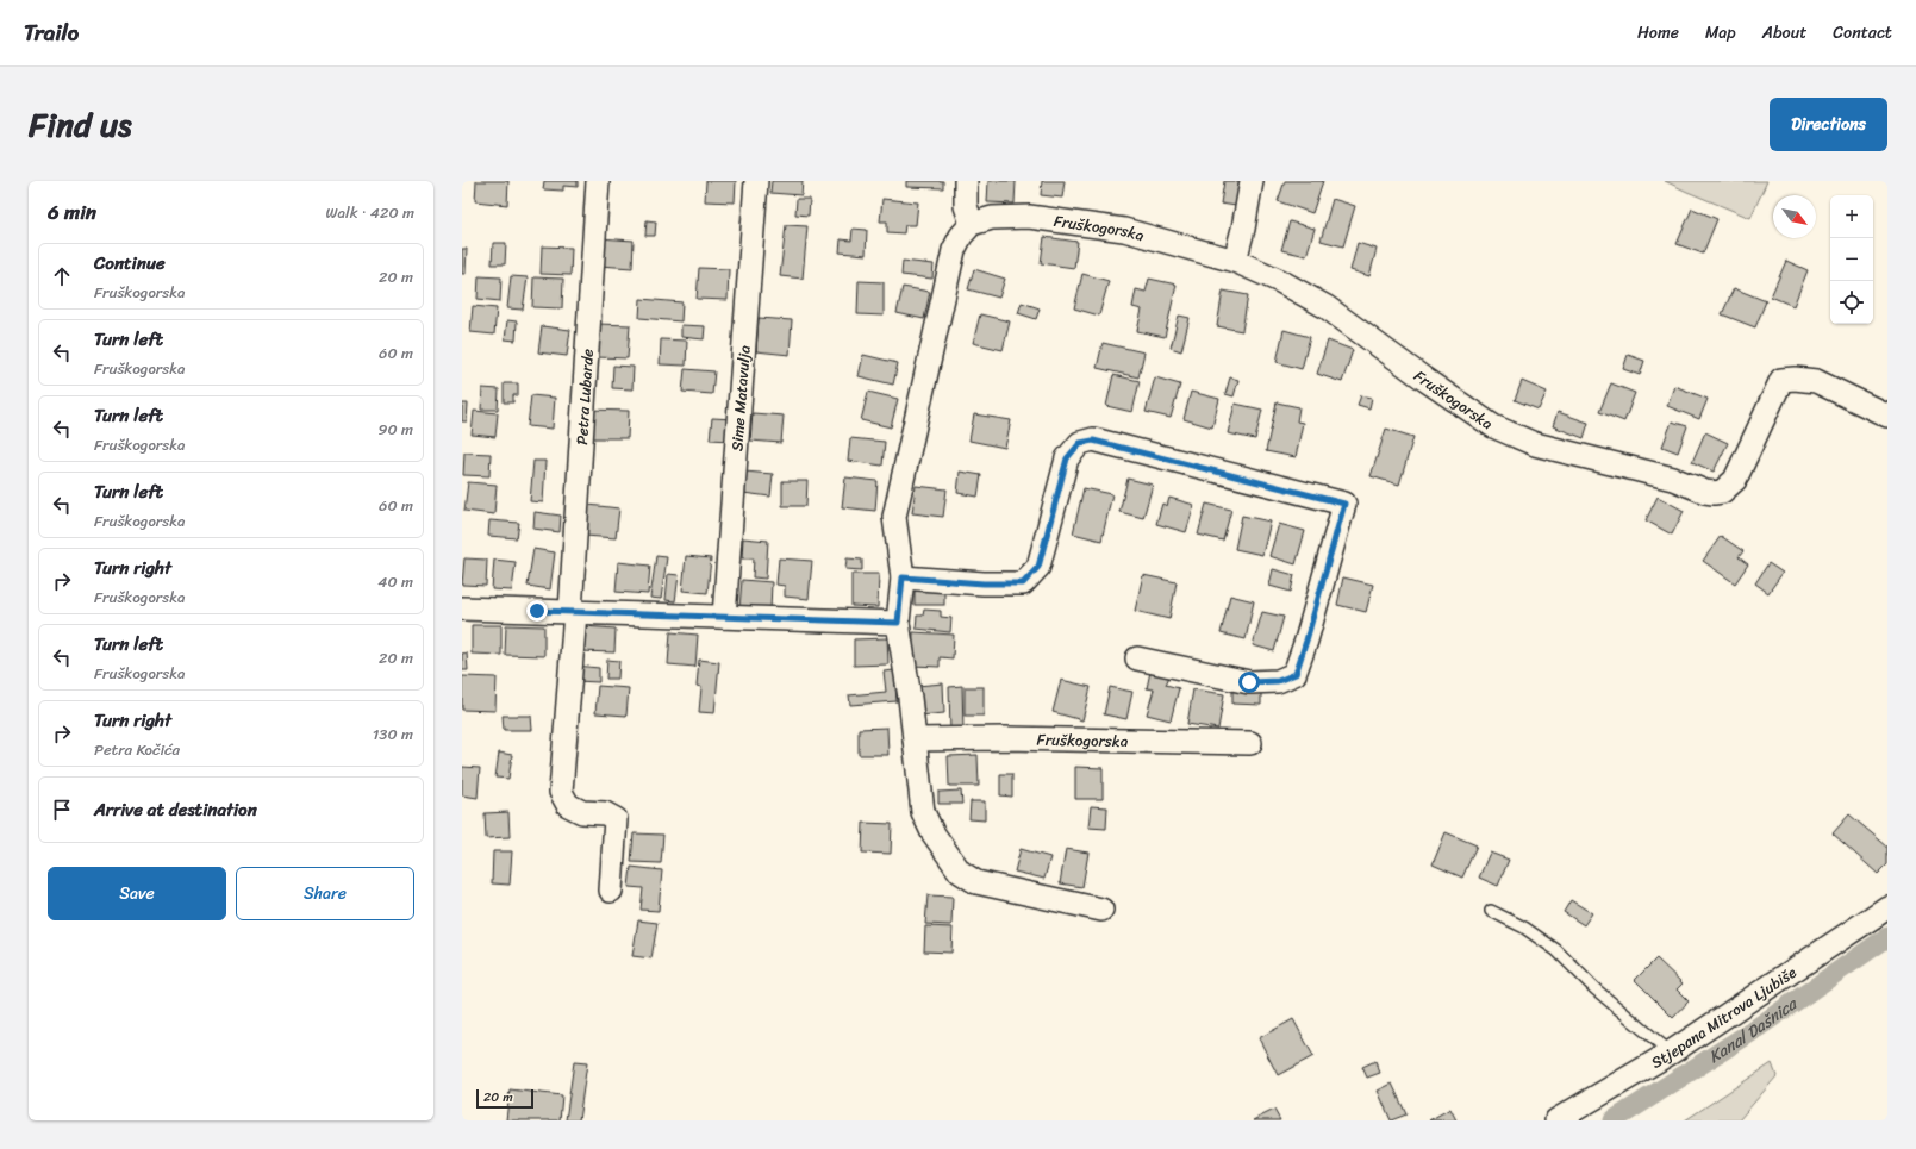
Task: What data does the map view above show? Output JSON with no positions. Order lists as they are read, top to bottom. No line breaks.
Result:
{"streets":{"street":["Fruškogorska","Petra Lubarde","Sime Matavulja","Stjepana Mitrova Ljubiše"]},"water":["Kanal Dašnica"],"scale_bar":"20 m","north":"bottom right","page":{"header":"Trailo","nav":["Home","Map","About","Contact"],"title":"Find us","buttons":["Directions",["Save","Share"]],"heading":["6 min","Walk · 420 m"],"map_buttons":["+","−"],"list":[["Continue","Fruškogorska","20 m"],["Turn left","Fruškogorska","60 m"],["Turn left","Fruškogorska","90 m"],["Turn left","Fruškogorska","60 m"],["Turn right","Fruškogorska","40 m"],["Turn left","Fruškogorska","20 m"],["Turn right","Petra Kočića","130 m"],"Arrive at destination"],"scale":"20 m"}}
